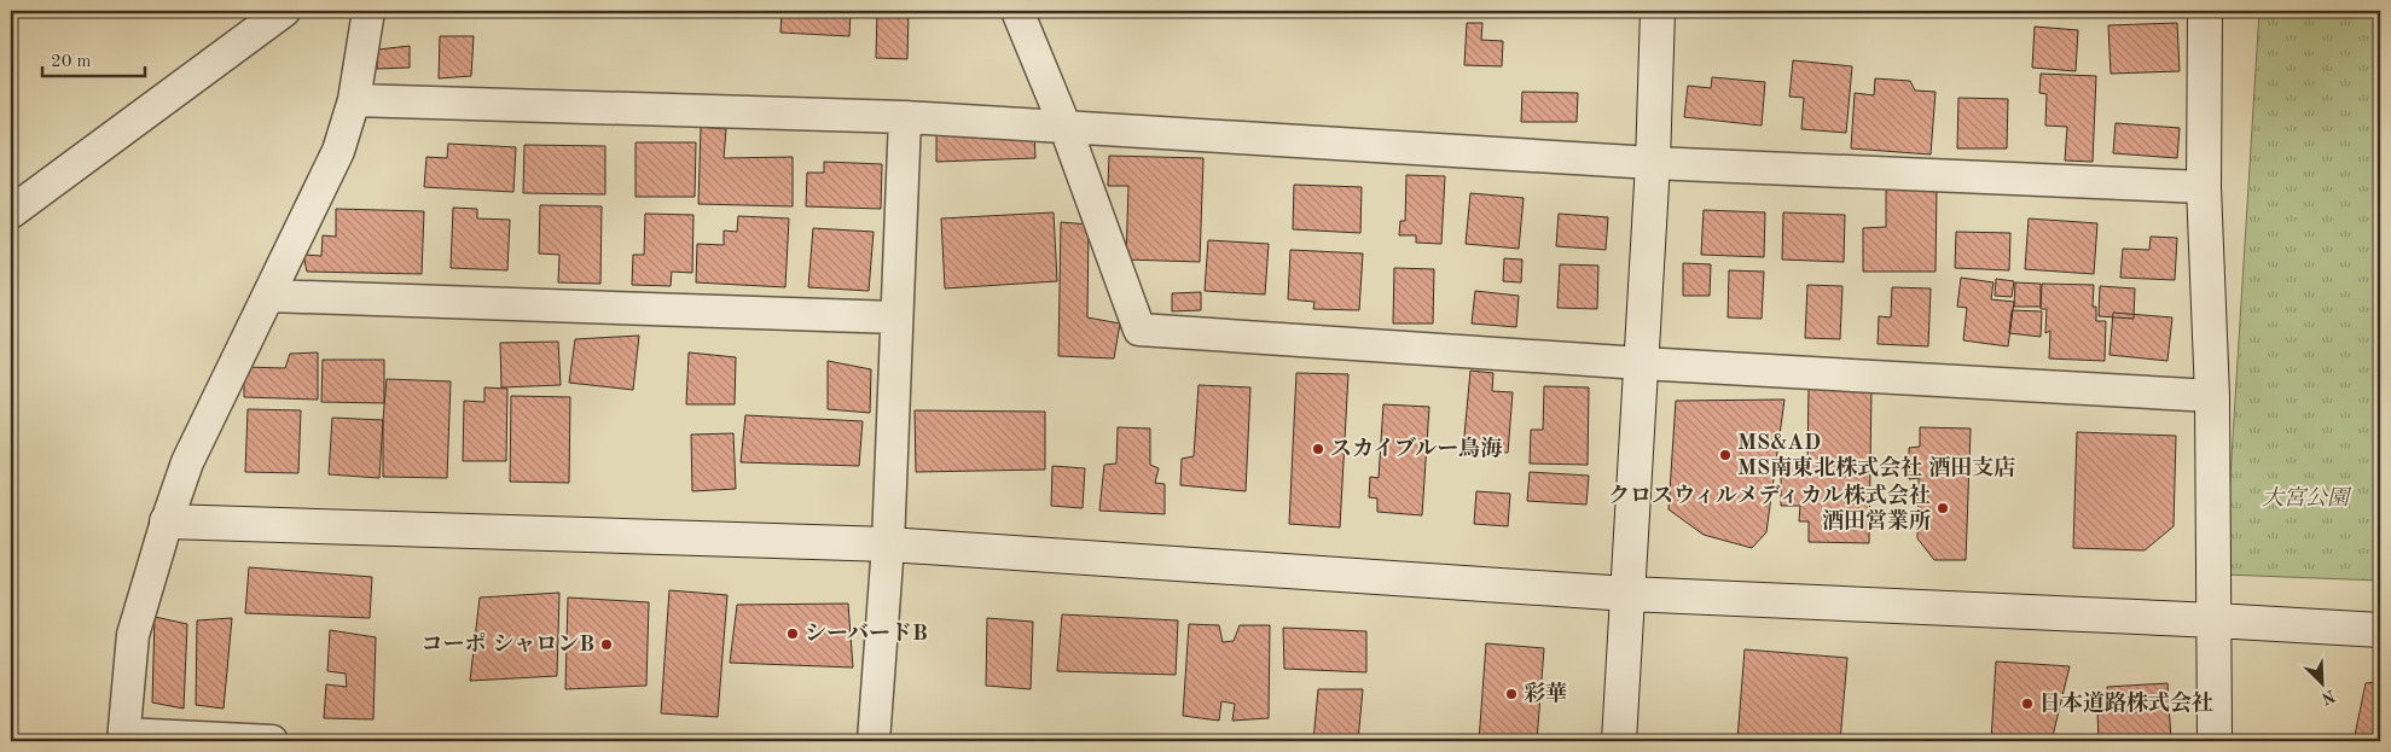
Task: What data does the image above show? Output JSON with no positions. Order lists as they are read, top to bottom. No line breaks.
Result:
{"parks":["大宮公園"],"places":["スカイブルー鳥海","MS&AD MS南東北株式会社 酒田支店","クロスウィルメディカル株式会社 酒田営業所","シーバードB","コーポ シャロンB","彩華","日本道路株式会社"],"scale_bar":"20 m","north":"bottom right"}
